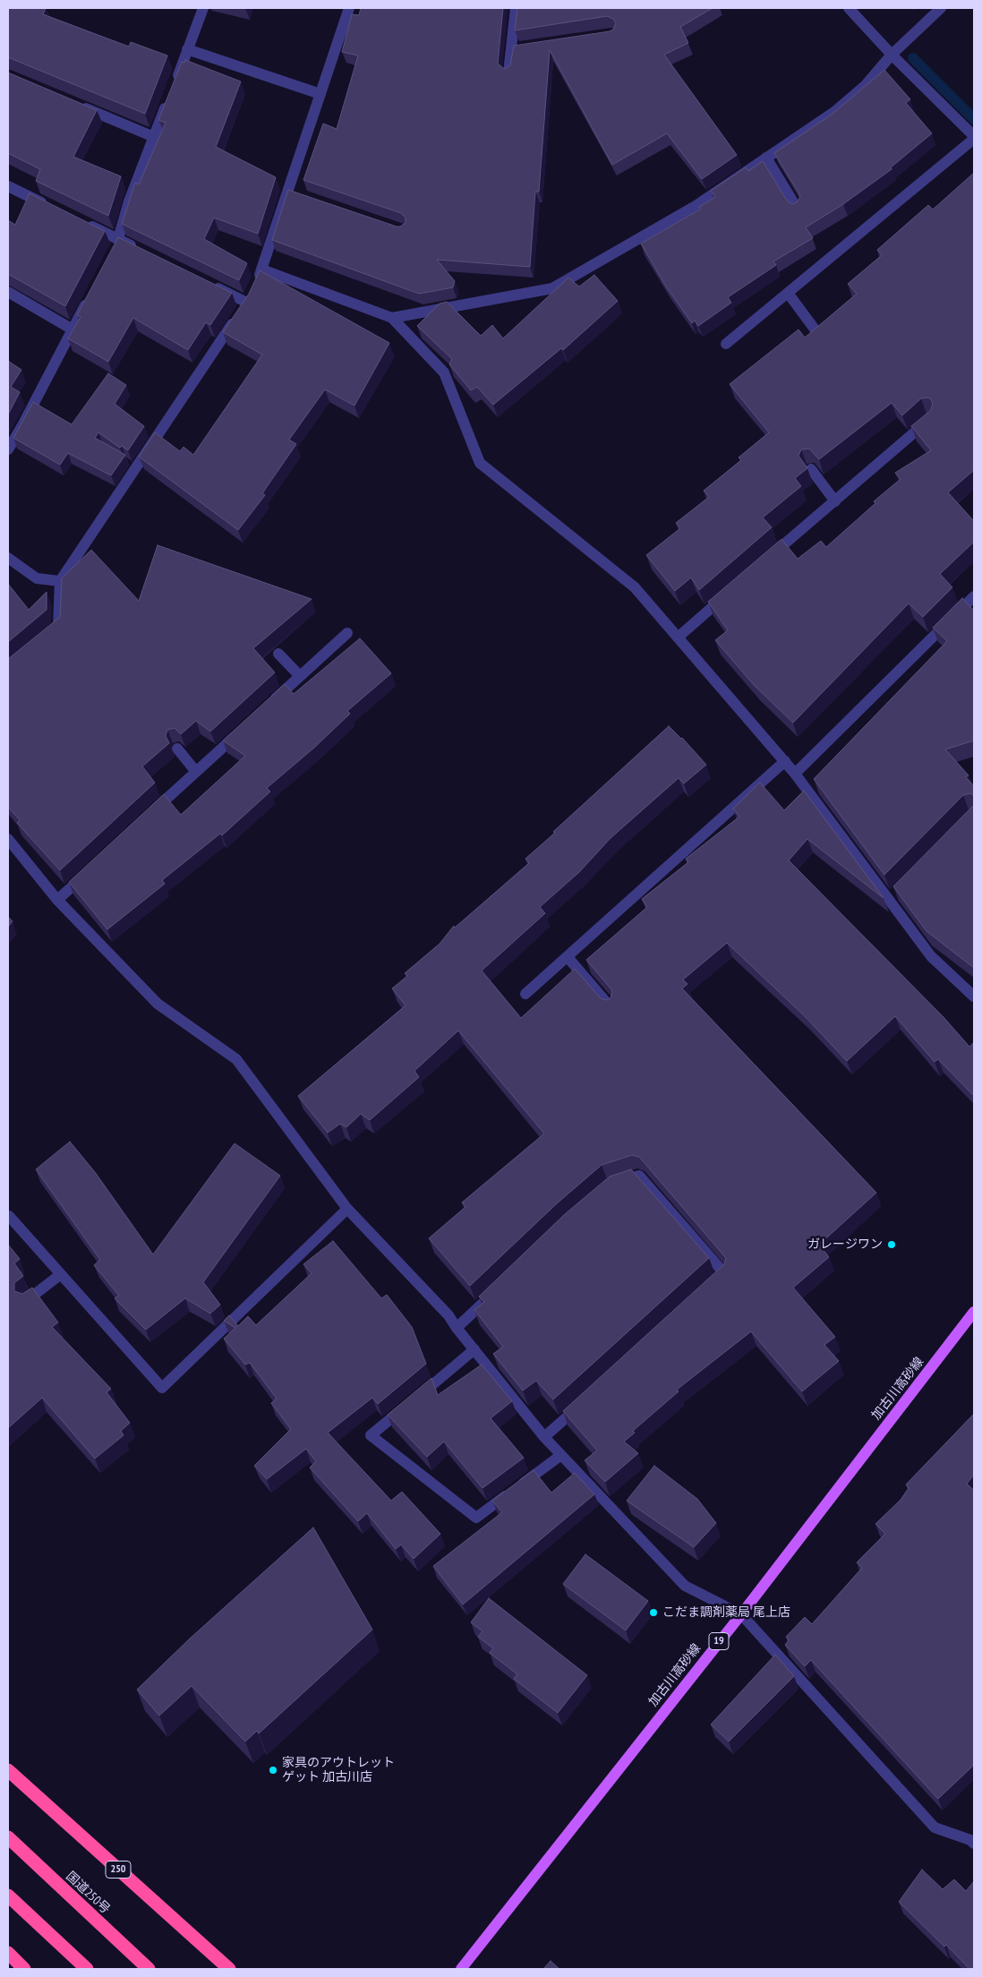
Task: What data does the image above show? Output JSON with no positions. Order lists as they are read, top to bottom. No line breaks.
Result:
{"streets":{"highway":["250","国道250号"],"main road":["加古川高砂線","19"]},"places":["ガレージワン","こだま調剤薬局 尾上店","家具のアウトレット ゲット 加古川店"]}
